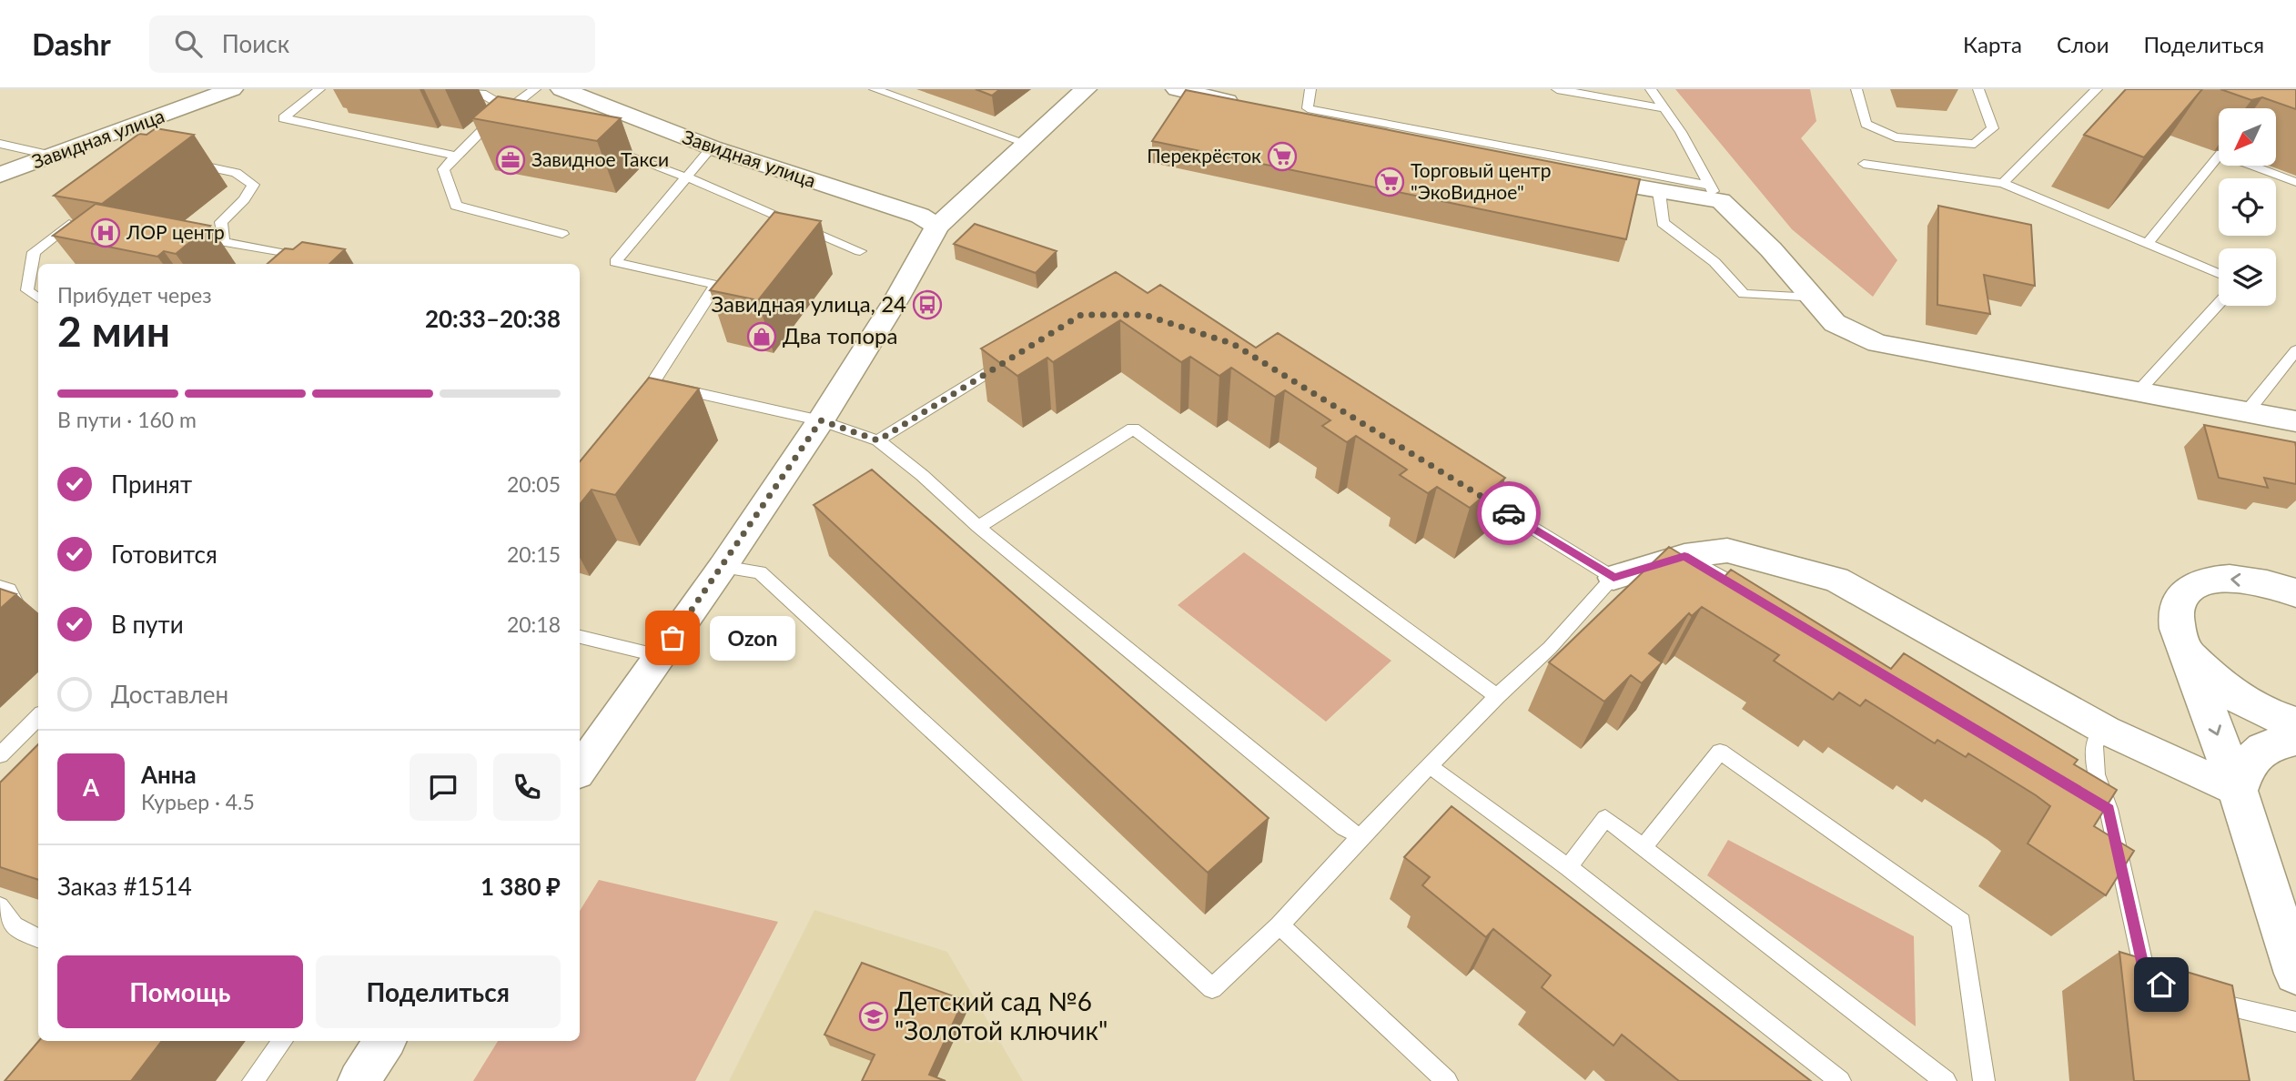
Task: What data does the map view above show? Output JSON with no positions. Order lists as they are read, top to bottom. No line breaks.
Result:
{"streets":{"street":["Завидная улица"]},"places":{"supermarket":["Перекрёсток","Торговый центр \"ЭкоВидное\""],"office":["Завидное Такси"],"hospital":["ЛОР центр"],"bus stop":["Завидная улица, 24"],"shop":["Два топора"],"other":["Ozon"],"school or university":["Детский сад №6 \"Золотой ключик\""]},"north":"bottom left","page":{"header":"Dashr","search":"Поиск","nav":["Карта","Слои","Поделиться"],"heading":["2 мин","Прибудет через","20:33–20:38"],"panel":["Анна","Курьер · 4.5","Заказ #1514","1 380 ₽"],"bar":"В пути · 160 m","list":[["Принят","20:05"],["Готовится","20:15"],["В пути","20:18"],"Доставлен"],"bubble":"Ozon","round":"А","buttons":["Помощь","Поделиться"]}}
